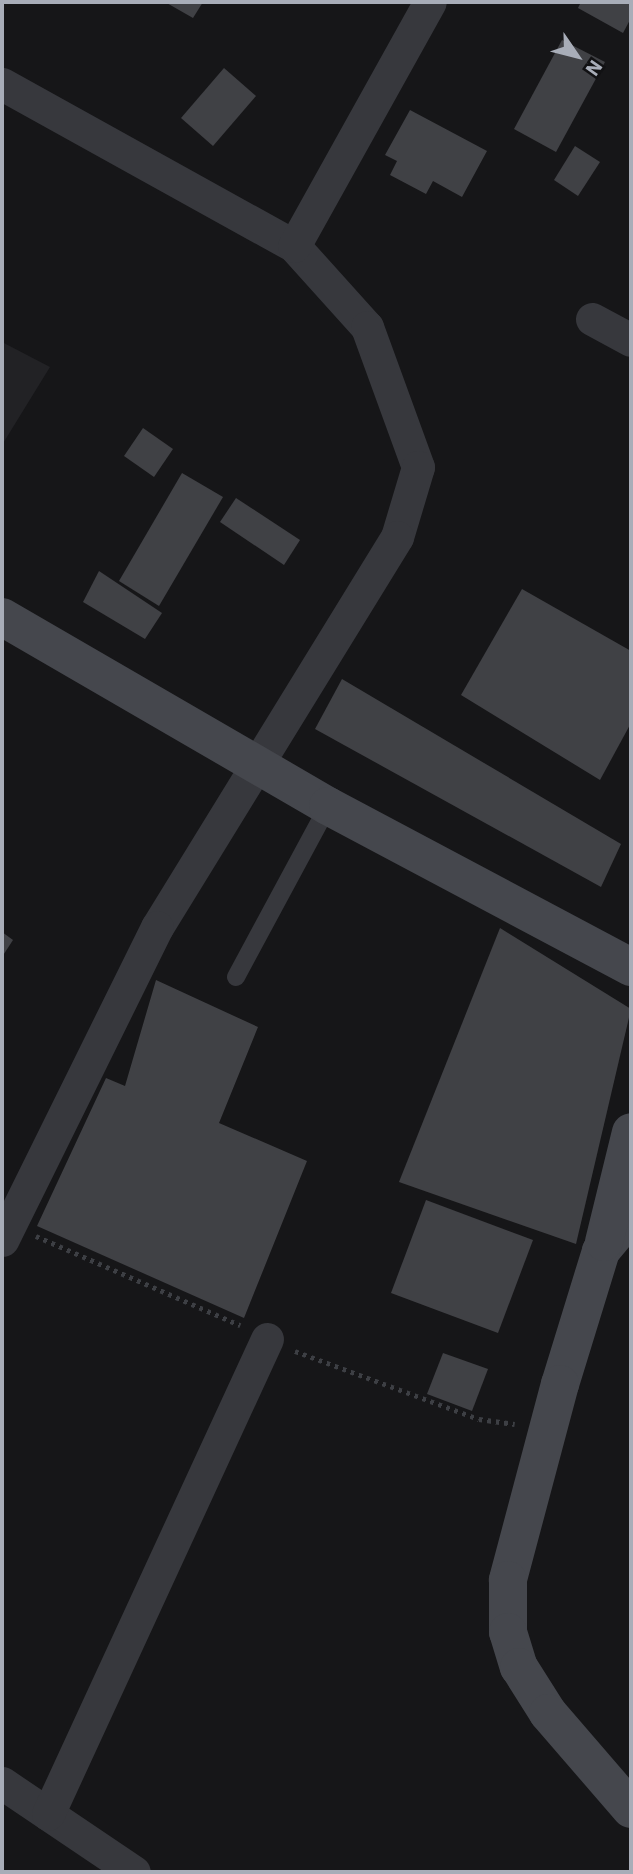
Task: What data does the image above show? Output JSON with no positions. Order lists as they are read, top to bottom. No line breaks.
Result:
{"north":"bottom right"}
